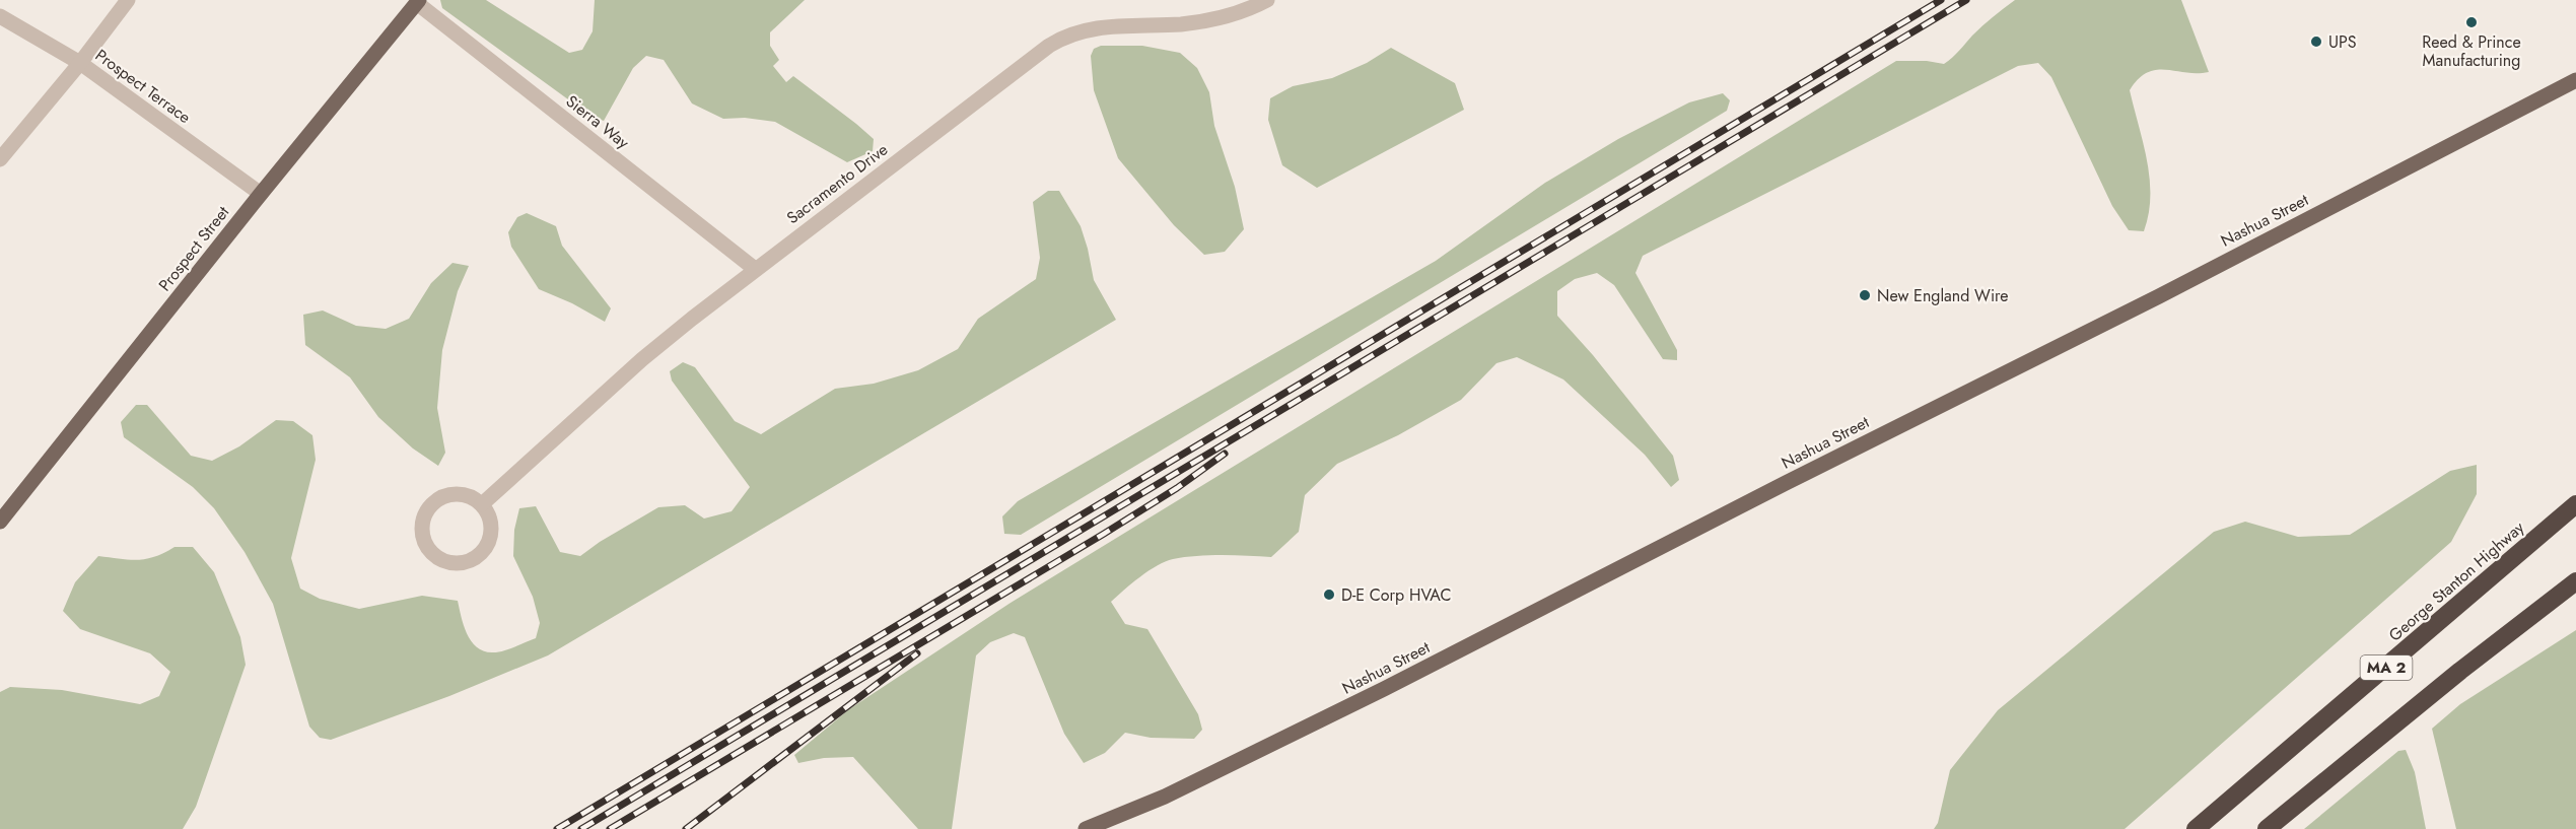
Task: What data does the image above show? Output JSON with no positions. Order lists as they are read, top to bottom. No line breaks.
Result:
{"streets":{"highway":["George Stanton Highway","MA 2"],"main road":["Nashua Street","Prospect Street"],"street":["Prospect Terrace","Sierra Way","Sacramento Drive"]},"crossings":[["Prospect Terrace","Prospect Street"],["Sierra Way","Sacramento Drive"],["Sierra Way","Prospect Street"]],"places":["Reed & Prince Manufacturing","UPS","New England Wire","D-E Corp HVAC"]}
